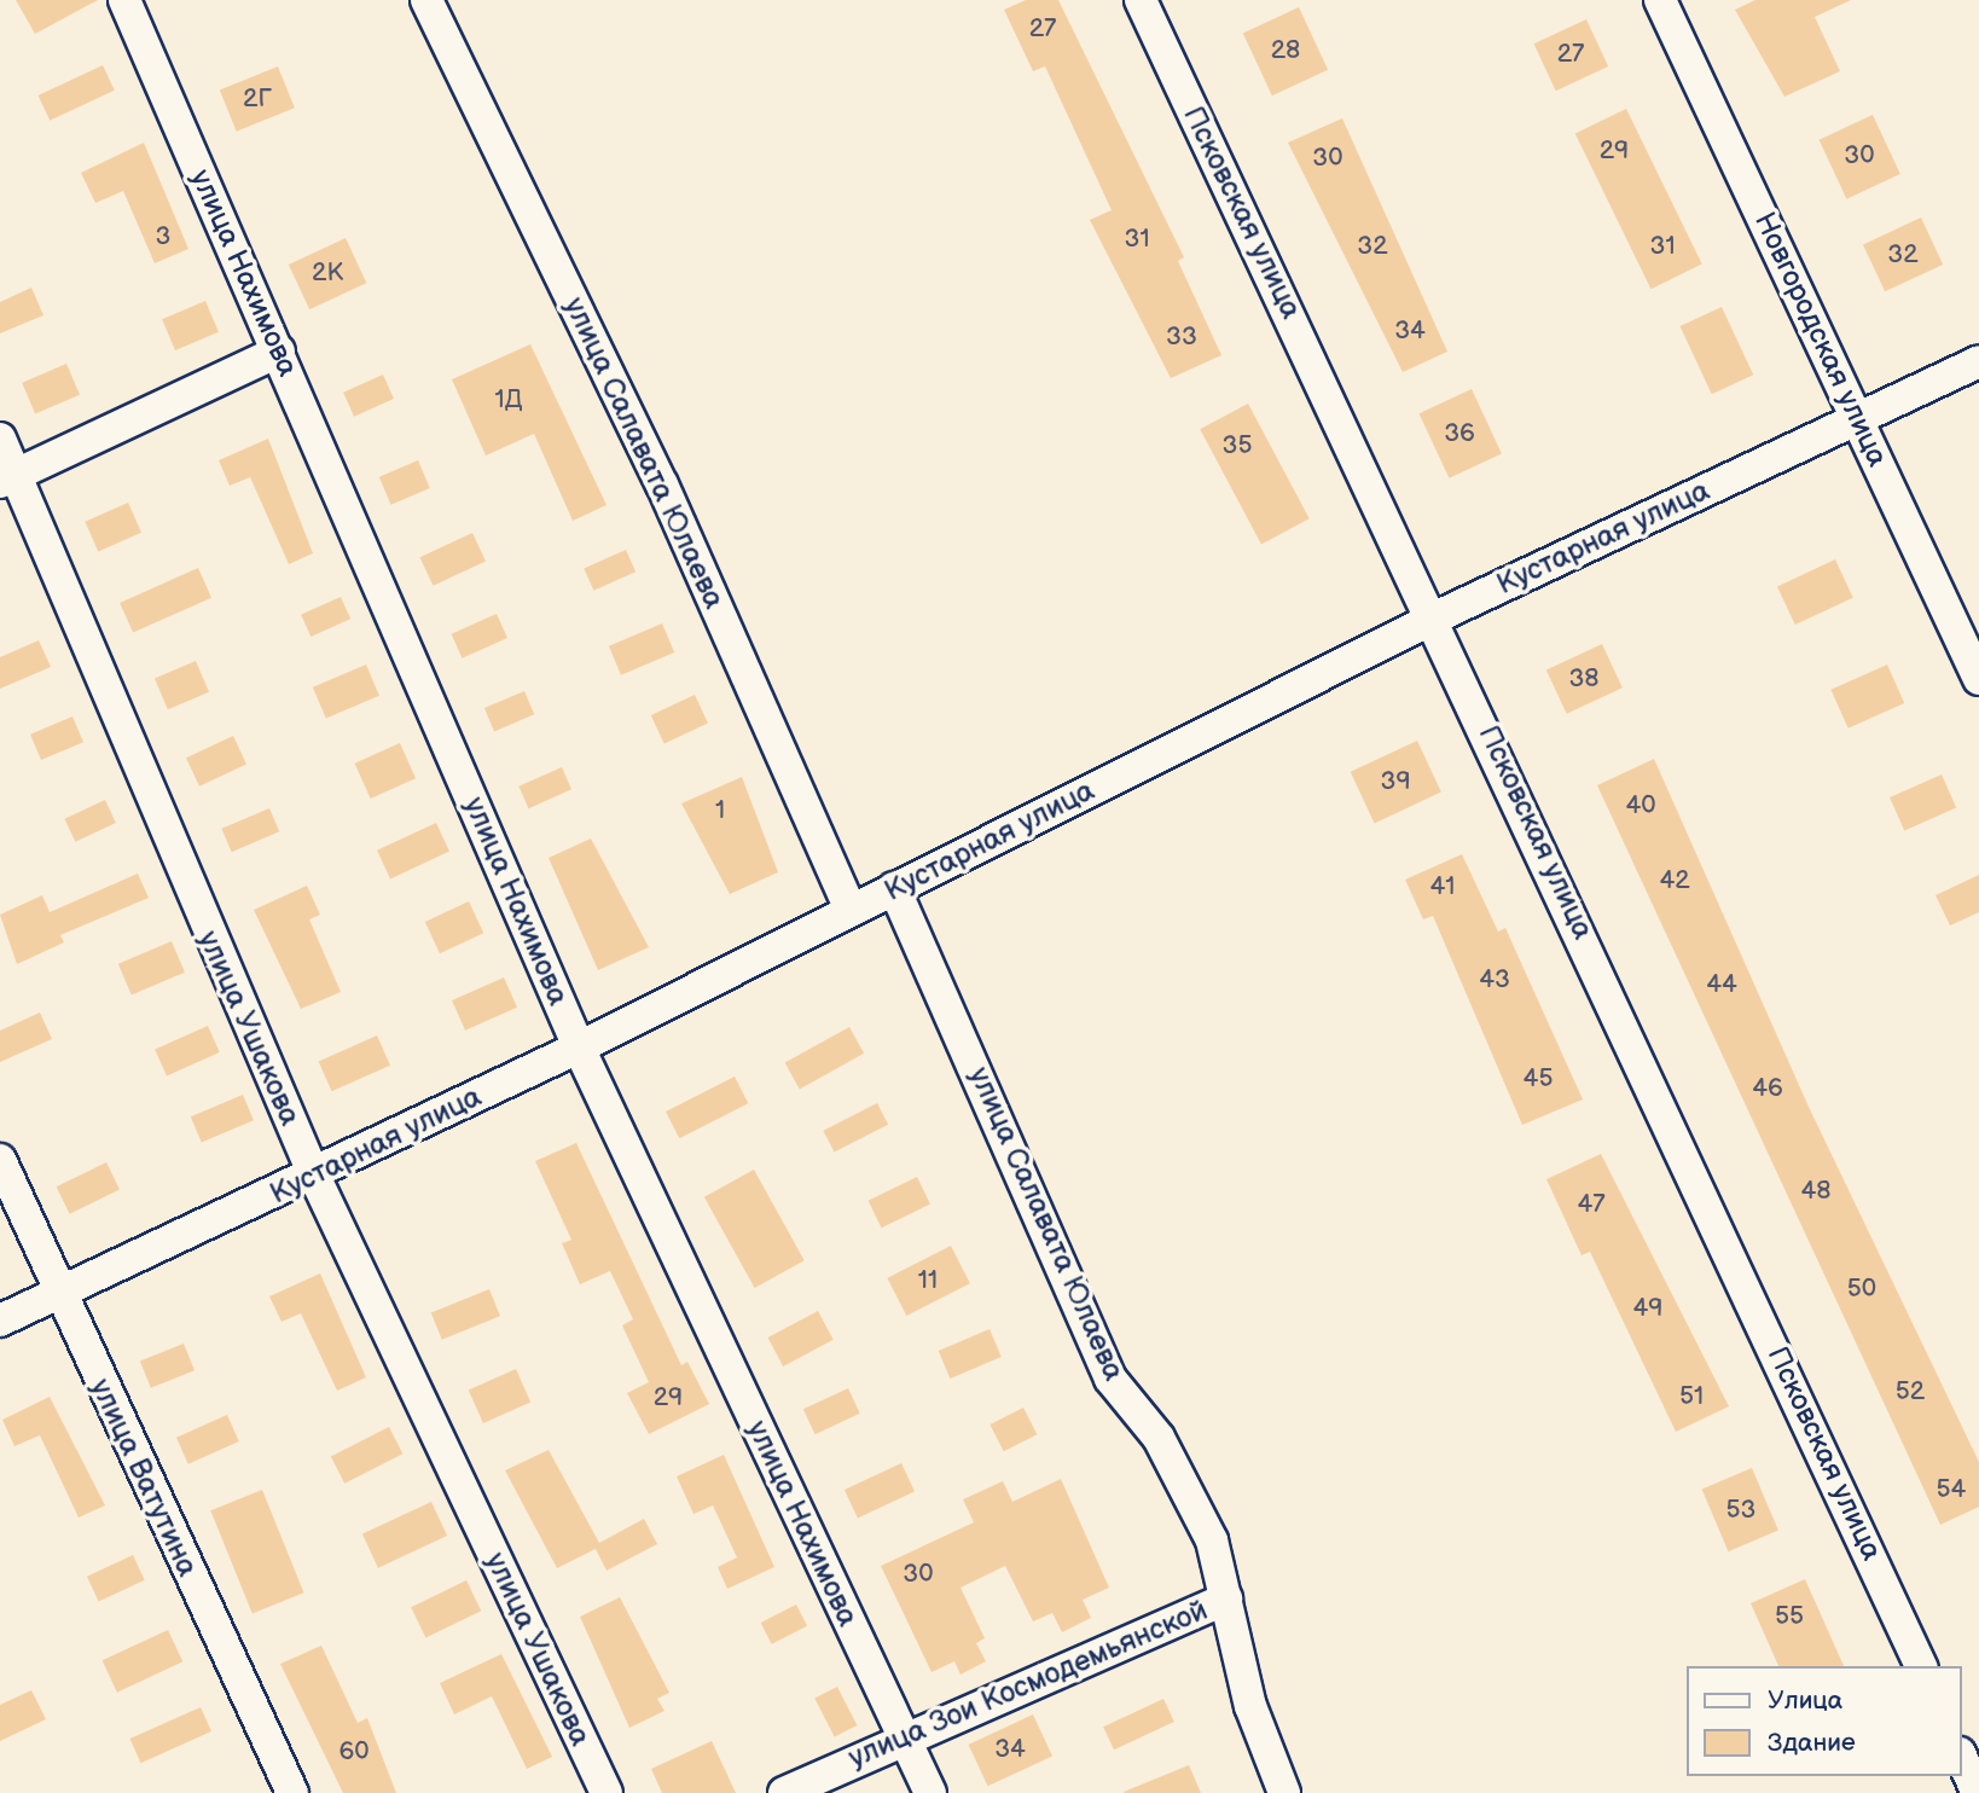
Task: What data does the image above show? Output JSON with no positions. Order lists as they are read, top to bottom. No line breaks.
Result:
{"streets":{"street":["Псковская улица","улица Нахимова","Новгородская улица","улица Салавата Юлаева","Кустарная улица","улица Ушакова","улица Ватутина","улица Зои Космодемьянской"]},"crossings":[["Псковская улица","Кустарная улица"],["улица Нахимова","Кустарная улица"],["улица Нахимова","улица Зои Космодемьянской"],["Новгородская улица","Кустарная улица"],["улица Салавата Юлаева","Кустарная улица"],["улица Салавата Юлаева","улица Зои Космодемьянской"],["Кустарная улица","улица Ушакова"],["Кустарная улица","улица Ватутина"]],"house_numbers":["27","28","27","2Г","29","30","30","3","31","32","31","32","2К","34","33","1Д","36","35","38","39","40","1","42","41","43","44","45","46","48","47","11","50","49","52","51","29","54","53","30","55","34","60"],"legend":["Улица","Здание"]}
